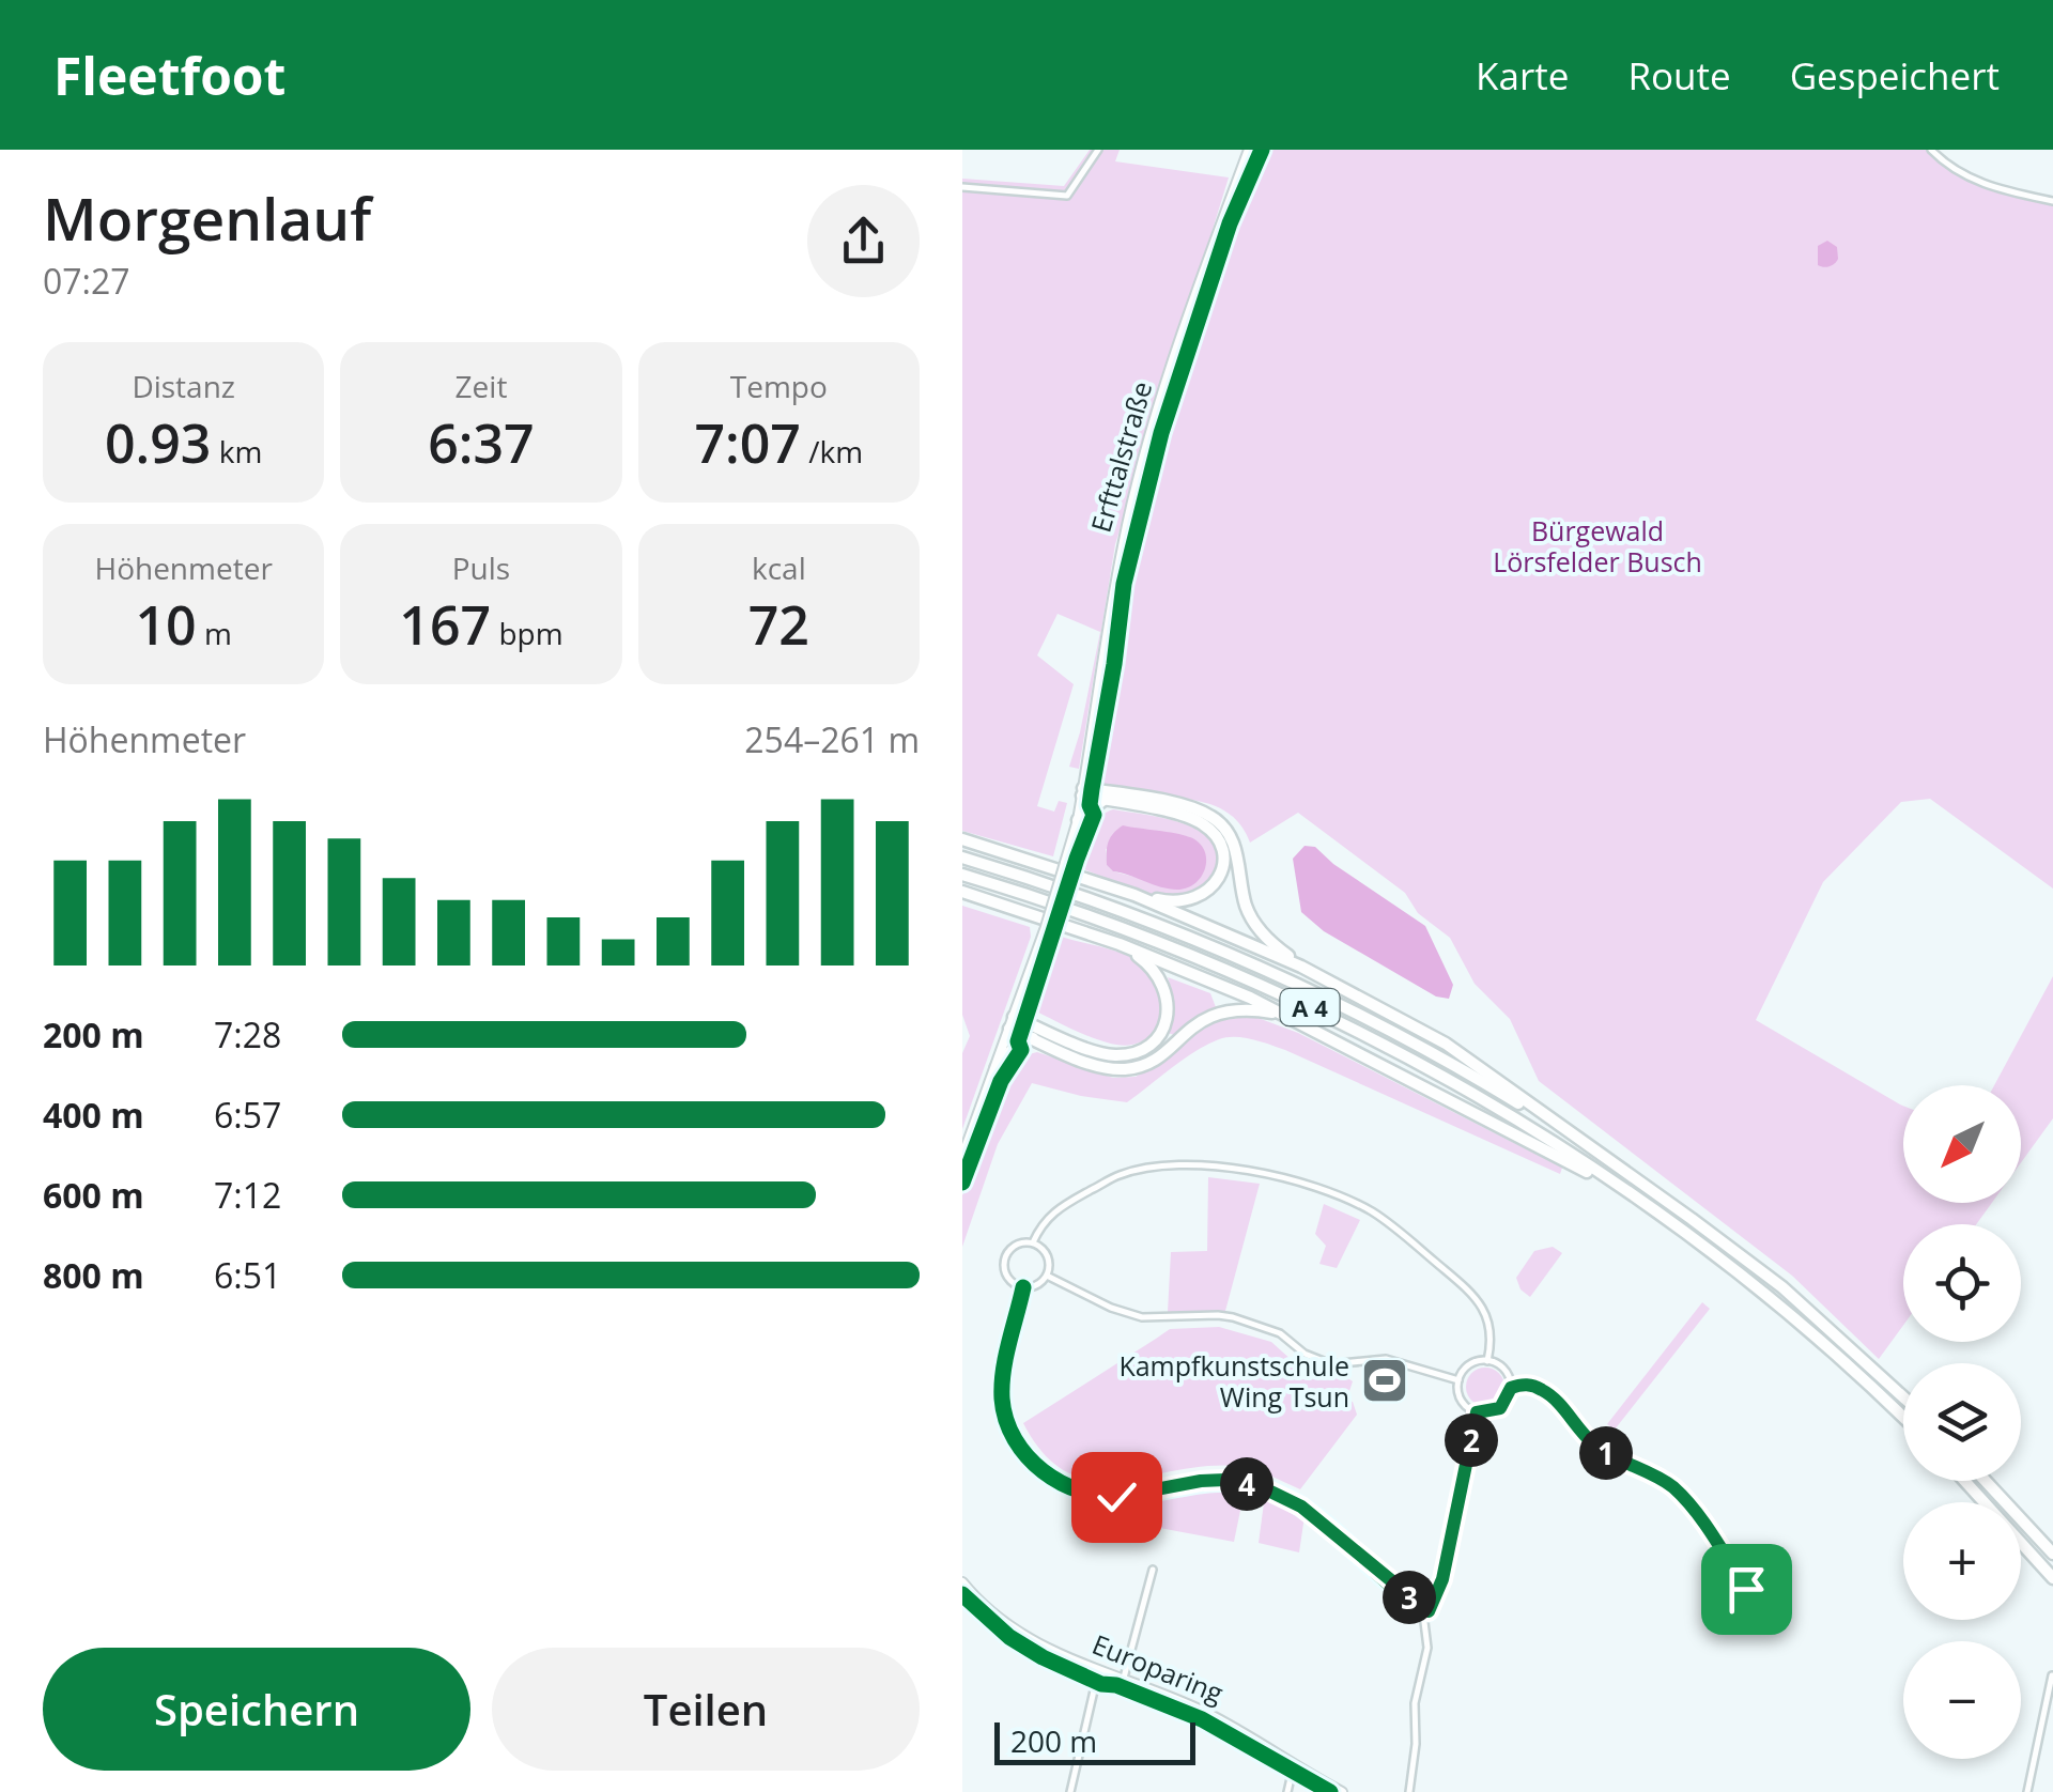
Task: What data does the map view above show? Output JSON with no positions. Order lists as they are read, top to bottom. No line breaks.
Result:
{"streets":{"highway":["A 4"],"main road":["Erfttalstraße","Europaring"]},"parks":["Bürgewald Lörsfelder Busch"],"places":{"sports":["Kampfkunstschule Wing Tsun"]},"scale_bar":"200 m","north":"bottom left","page":{"header":"Fleetfoot","nav":["Karte","Route","Gespeichert"],"heading":["Morgenlauf","07:27"],"stats":[["Distanz","0.93 km"],["Zeit","6:37"],["Tempo","7:07 /km"],["Höhenmeter","10 m"],["Puls","167 bpm"],["kcal","72"]],"chart":["Höhenmeter","254–261 m"],"list":[{"name":"200 m","note":"7:28"},{"name":"400 m","note":"6:57"},{"name":"600 m","note":"7:12"},{"name":"800 m","note":"6:51"}],"map_buttons":["+","−"],"pins":["2","1","4","3"],"buttons":["Speichern","Teilen"],"scale":"200 m"}}
